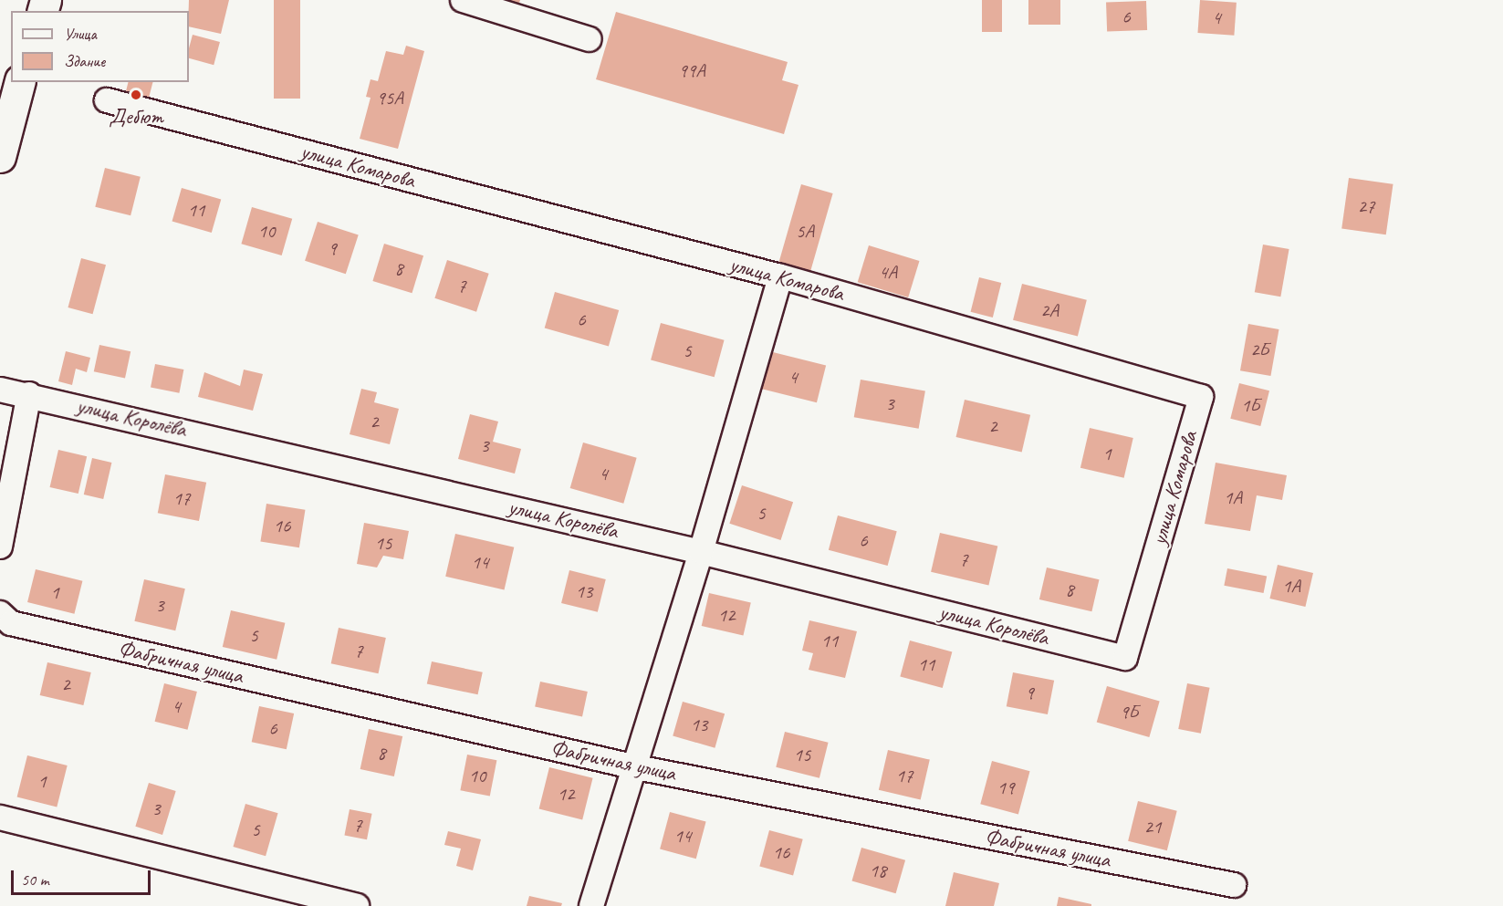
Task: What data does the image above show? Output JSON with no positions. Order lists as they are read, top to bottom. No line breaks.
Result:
{"streets":{"street":["улица Комарова","улица Королёва","Фабричная улица"]},"crossings":[["улица Комарова","улица Королёва"]],"places":["Дебют"],"house_numbers":["6","4","99А","95А","27","11","10","5А","9","8","4А","7","2А","6","2Б","5","4","3","1Б","2","2","3","1","4","1А","17","5","16","6","15","7","14","1А","8","13","1","3","12","5","11","7","11","2","9","4","9Б","13","6","8","15","10","17","1","19","12","3","7","21","5","14","16","18"],"legend":["Улица","Здание"],"scale_bar":"50 m"}
